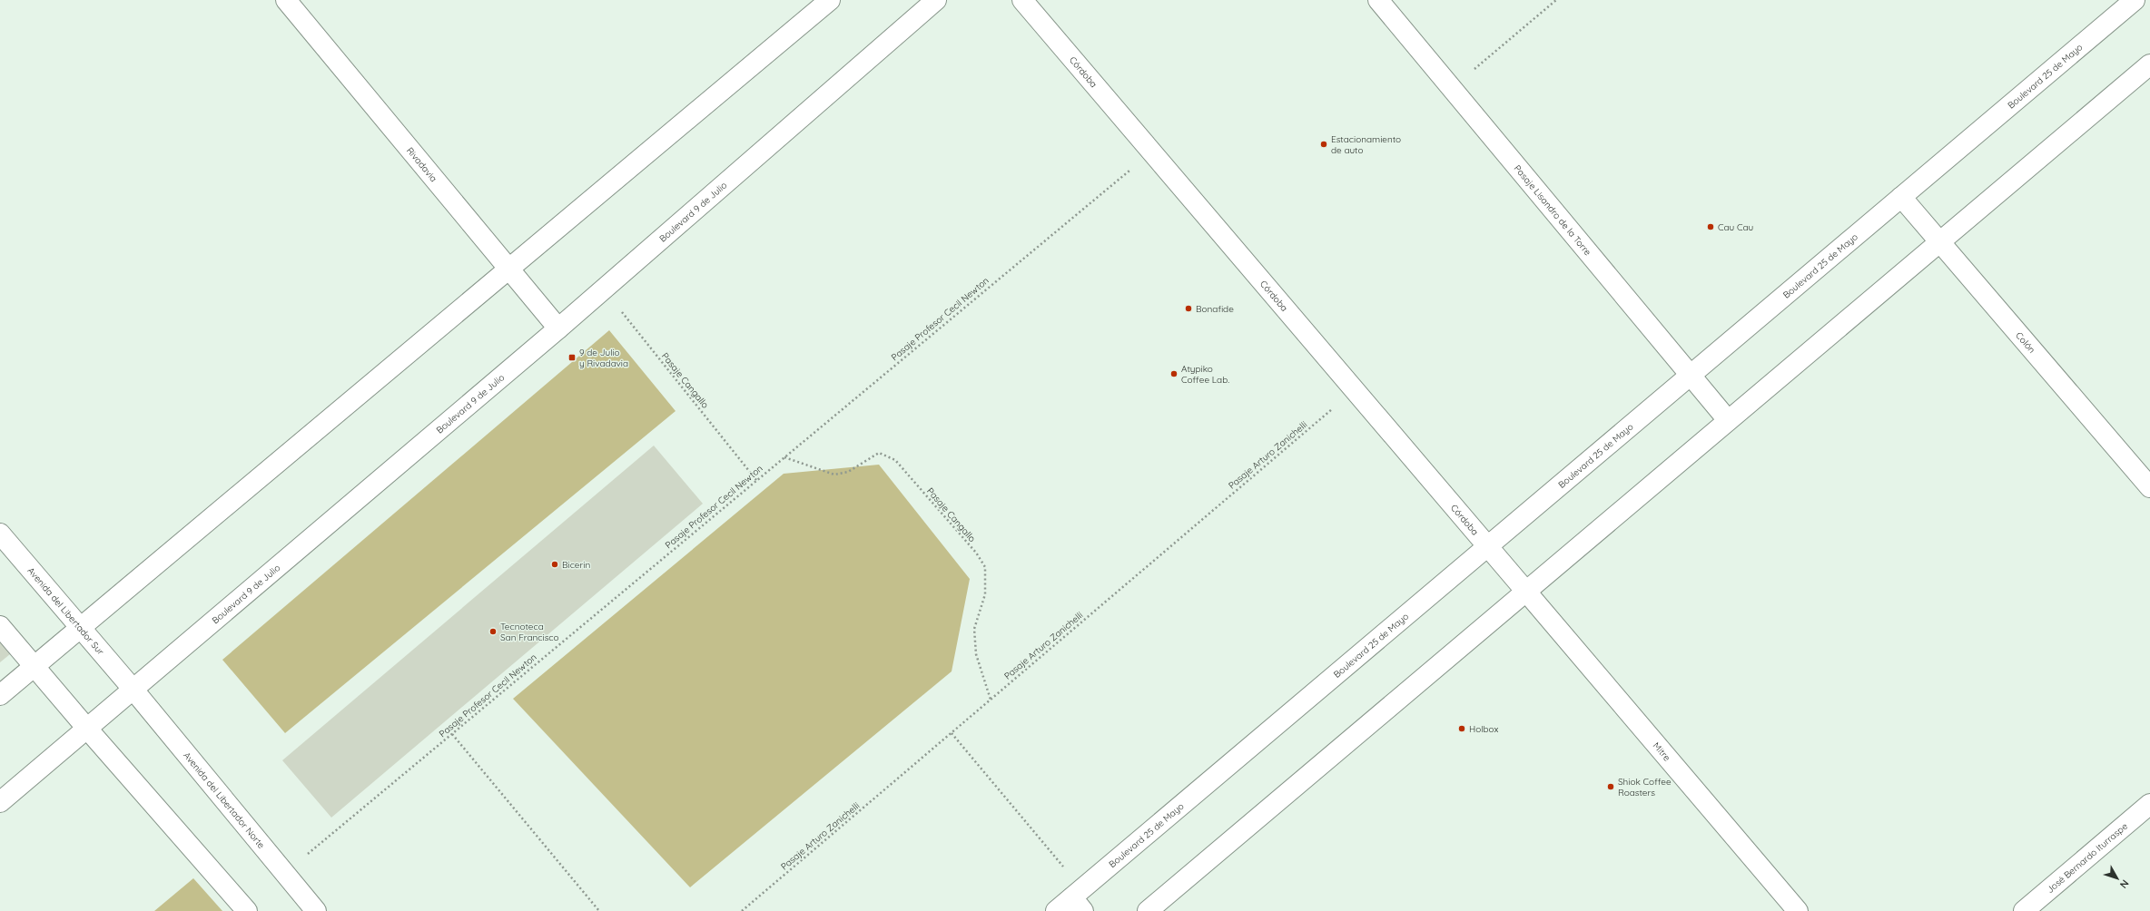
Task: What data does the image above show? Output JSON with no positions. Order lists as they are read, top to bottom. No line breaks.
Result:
{"streets":{"main road":["Córdoba","Boulevard 25 de Mayo","Rivadavia","Pasaje Lisandro de la Torre","Boulevard 9 de Julio","Colón","Avenida del Libertador Sur","Mitre","Avenida del Libertador Norte","José Bernardo Iturraspe"],"path":["Pasaje Profesor Cecil Newton","Pasaje Cangallo","Pasaje Arturo Zanichelli"]},"crossings":[["Córdoba","Boulevard 25 de Mayo"],["Córdoba","Pasaje Profesor Cecil Newton"],["Córdoba","Pasaje Arturo Zanichelli"],["Córdoba","Mitre"],["Boulevard 25 de Mayo","Pasaje Lisandro de la Torre"],["Boulevard 25 de Mayo","Colón"],["Rivadavia","Boulevard 9 de Julio"],["Boulevard 9 de Julio","Pasaje Cangallo"],["Boulevard 9 de Julio","Avenida del Libertador Sur"],["Boulevard 9 de Julio","Avenida del Libertador Norte"],["Pasaje Profesor Cecil Newton","Pasaje Cangallo"],["Pasaje Profesor Cecil Newton","Avenida del Libertador Norte"],["Pasaje Cangallo","Pasaje Arturo Zanichelli"],["Avenida del Libertador Sur","Avenida del Libertador Norte"]],"places":{"other":["Estacionamiento de auto","Cau Cau","Bonafide","Atypiko Coffee Lab.","Bicerin","Tecnoteca San Francisco","Holbox","Shiok Coffee Roasters"],"transit":["9 de Julio y Rivadavia"]},"north":"bottom right"}
